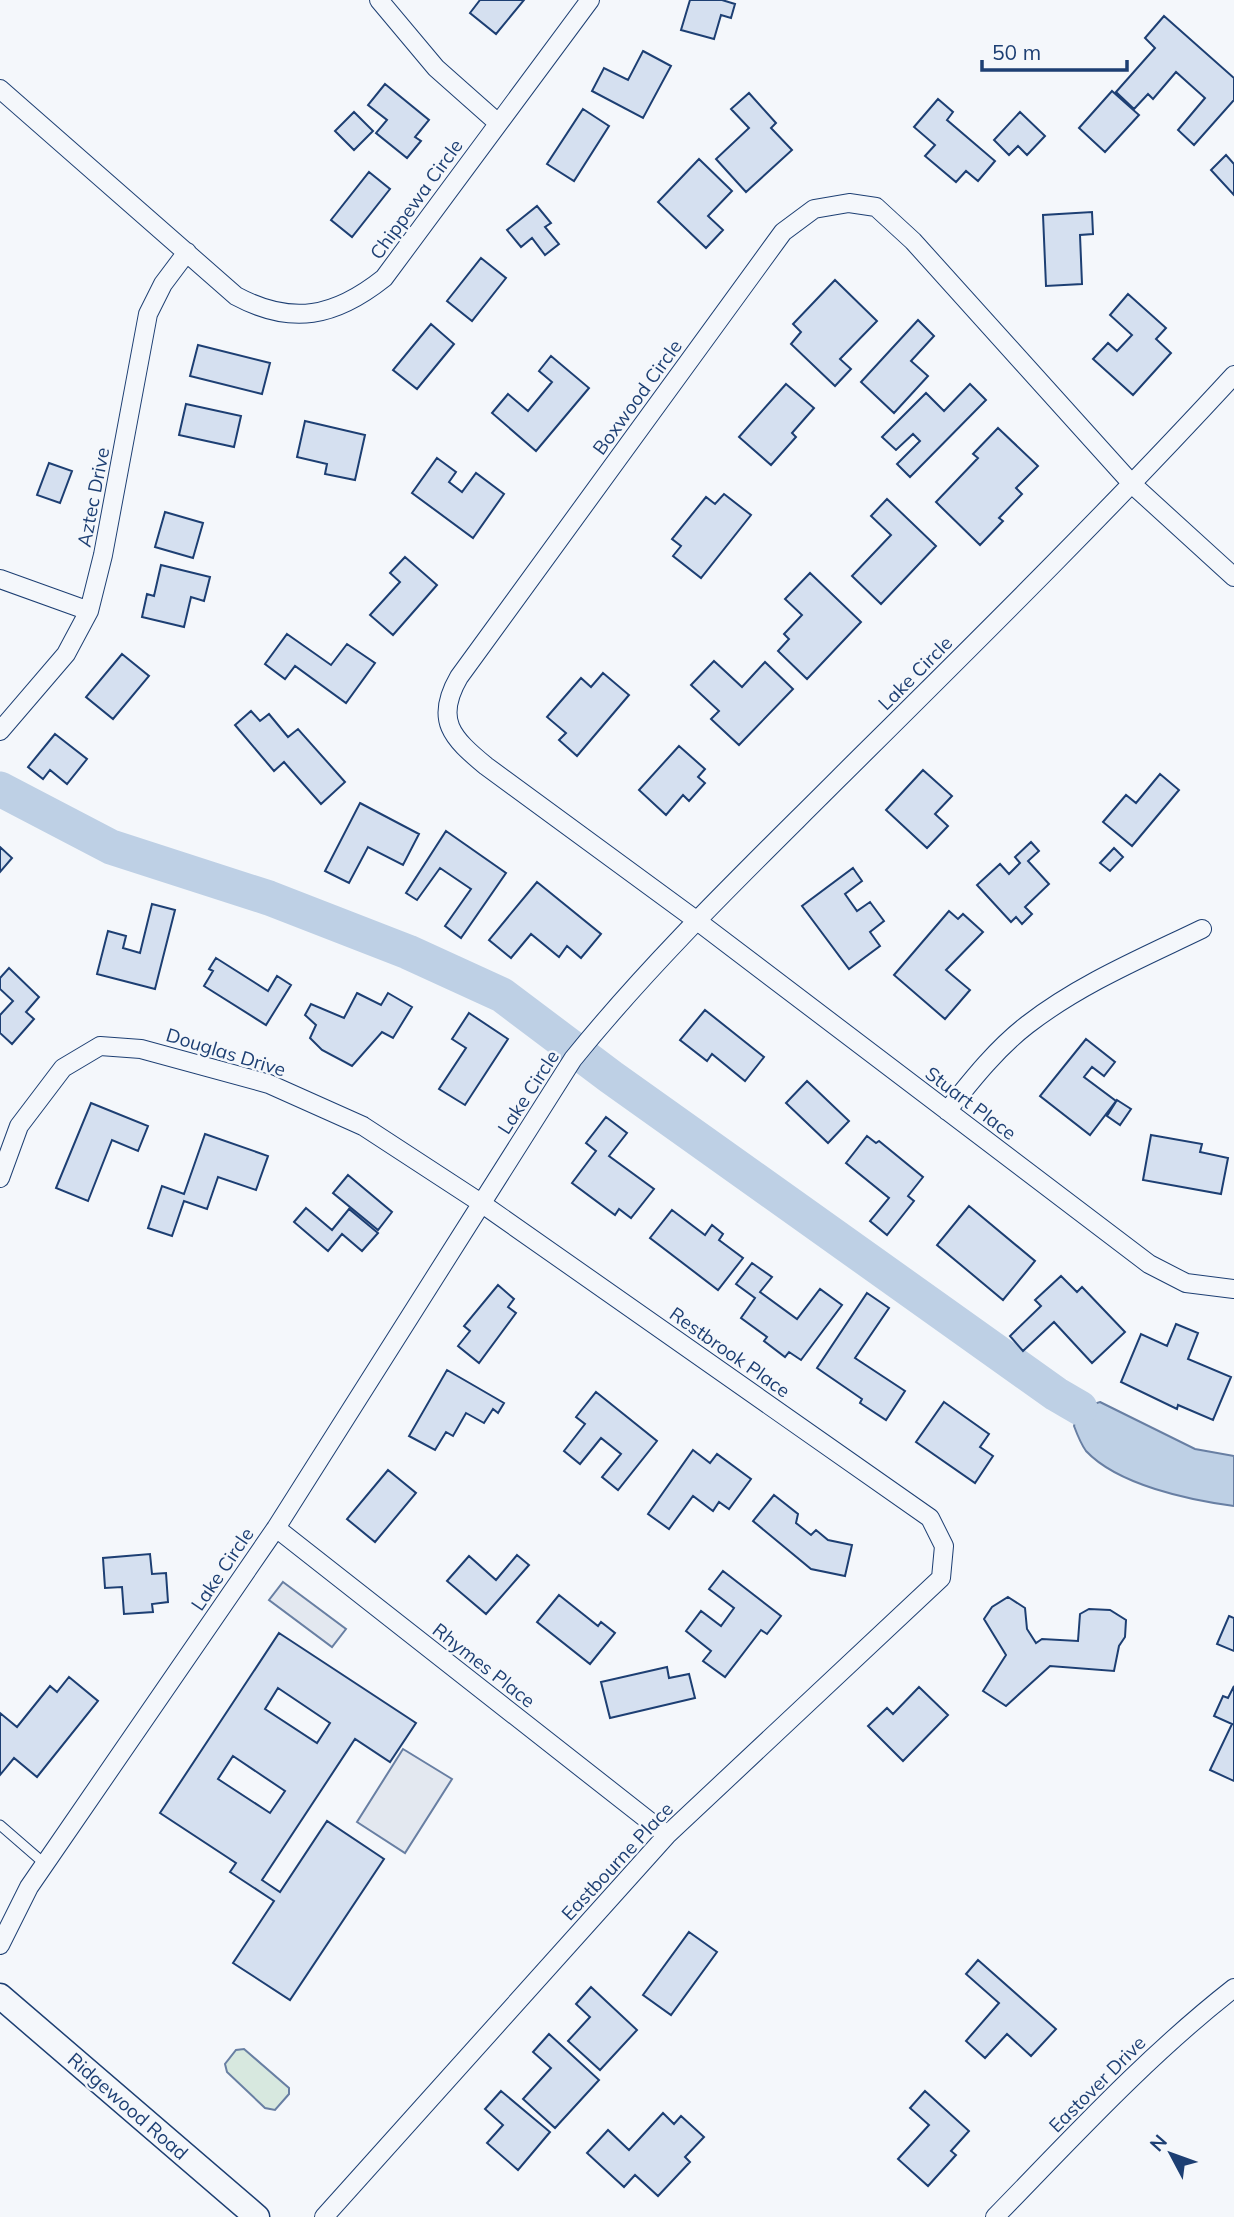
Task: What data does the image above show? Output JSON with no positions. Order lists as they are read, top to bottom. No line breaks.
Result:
{"streets":{"street":["Chippewa Circle","Boxwood Circle","Aztec Drive","Lake Circle","Douglas Drive","Stuart Place","Restbrook Place","Rhymes Place","Eastbourne Place","Eastover Drive","Ridgewood Road"]},"crossings":[["Chippewa Circle","Aztec Drive"],["Boxwood Circle","Lake Circle"],["Boxwood Circle","Stuart Place"],["Lake Circle","Douglas Drive"],["Lake Circle","Stuart Place"],["Lake Circle","Restbrook Place"],["Lake Circle","Rhymes Place"],["Douglas Drive","Restbrook Place"],["Restbrook Place","Eastbourne Place"],["Rhymes Place","Eastbourne Place"]],"scale_bar":"50 m","north":"top left"}
